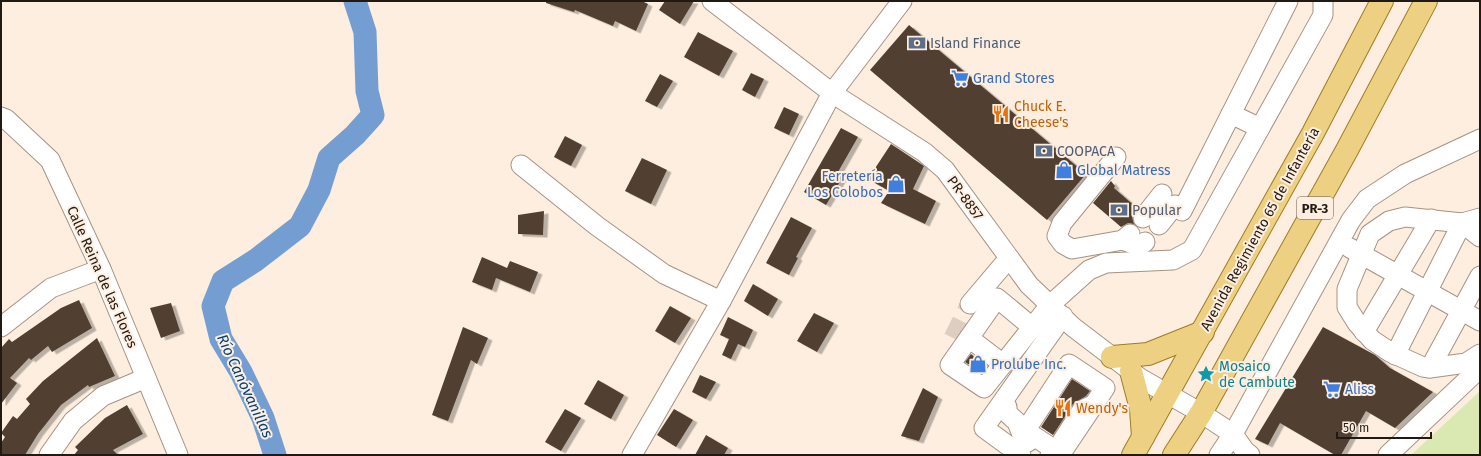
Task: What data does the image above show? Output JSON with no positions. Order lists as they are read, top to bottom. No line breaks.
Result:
{"streets":{"main road":["PR-3","Avenida Regimiento 65 de Infantería"],"street":["PR-8857","Calle Reina de las Flores"]},"crossings":[["PR-8857","PR-3"],["PR-8857","Avenida Regimiento 65 de Infantería"]],"water":["Río Canóvanillas"],"places":{"bank":["Island Finance","COOPACA","Popular"],"supermarket":["Grand Stores","Aliss"],"restaurant":["Chuck E. Cheese's","Wendy's"],"shop":["Global Matress","Ferretería Los Colobos","Prolube Inc."],"place":["Mosaico de Cambute"]},"scale_bar":"50 m"}
